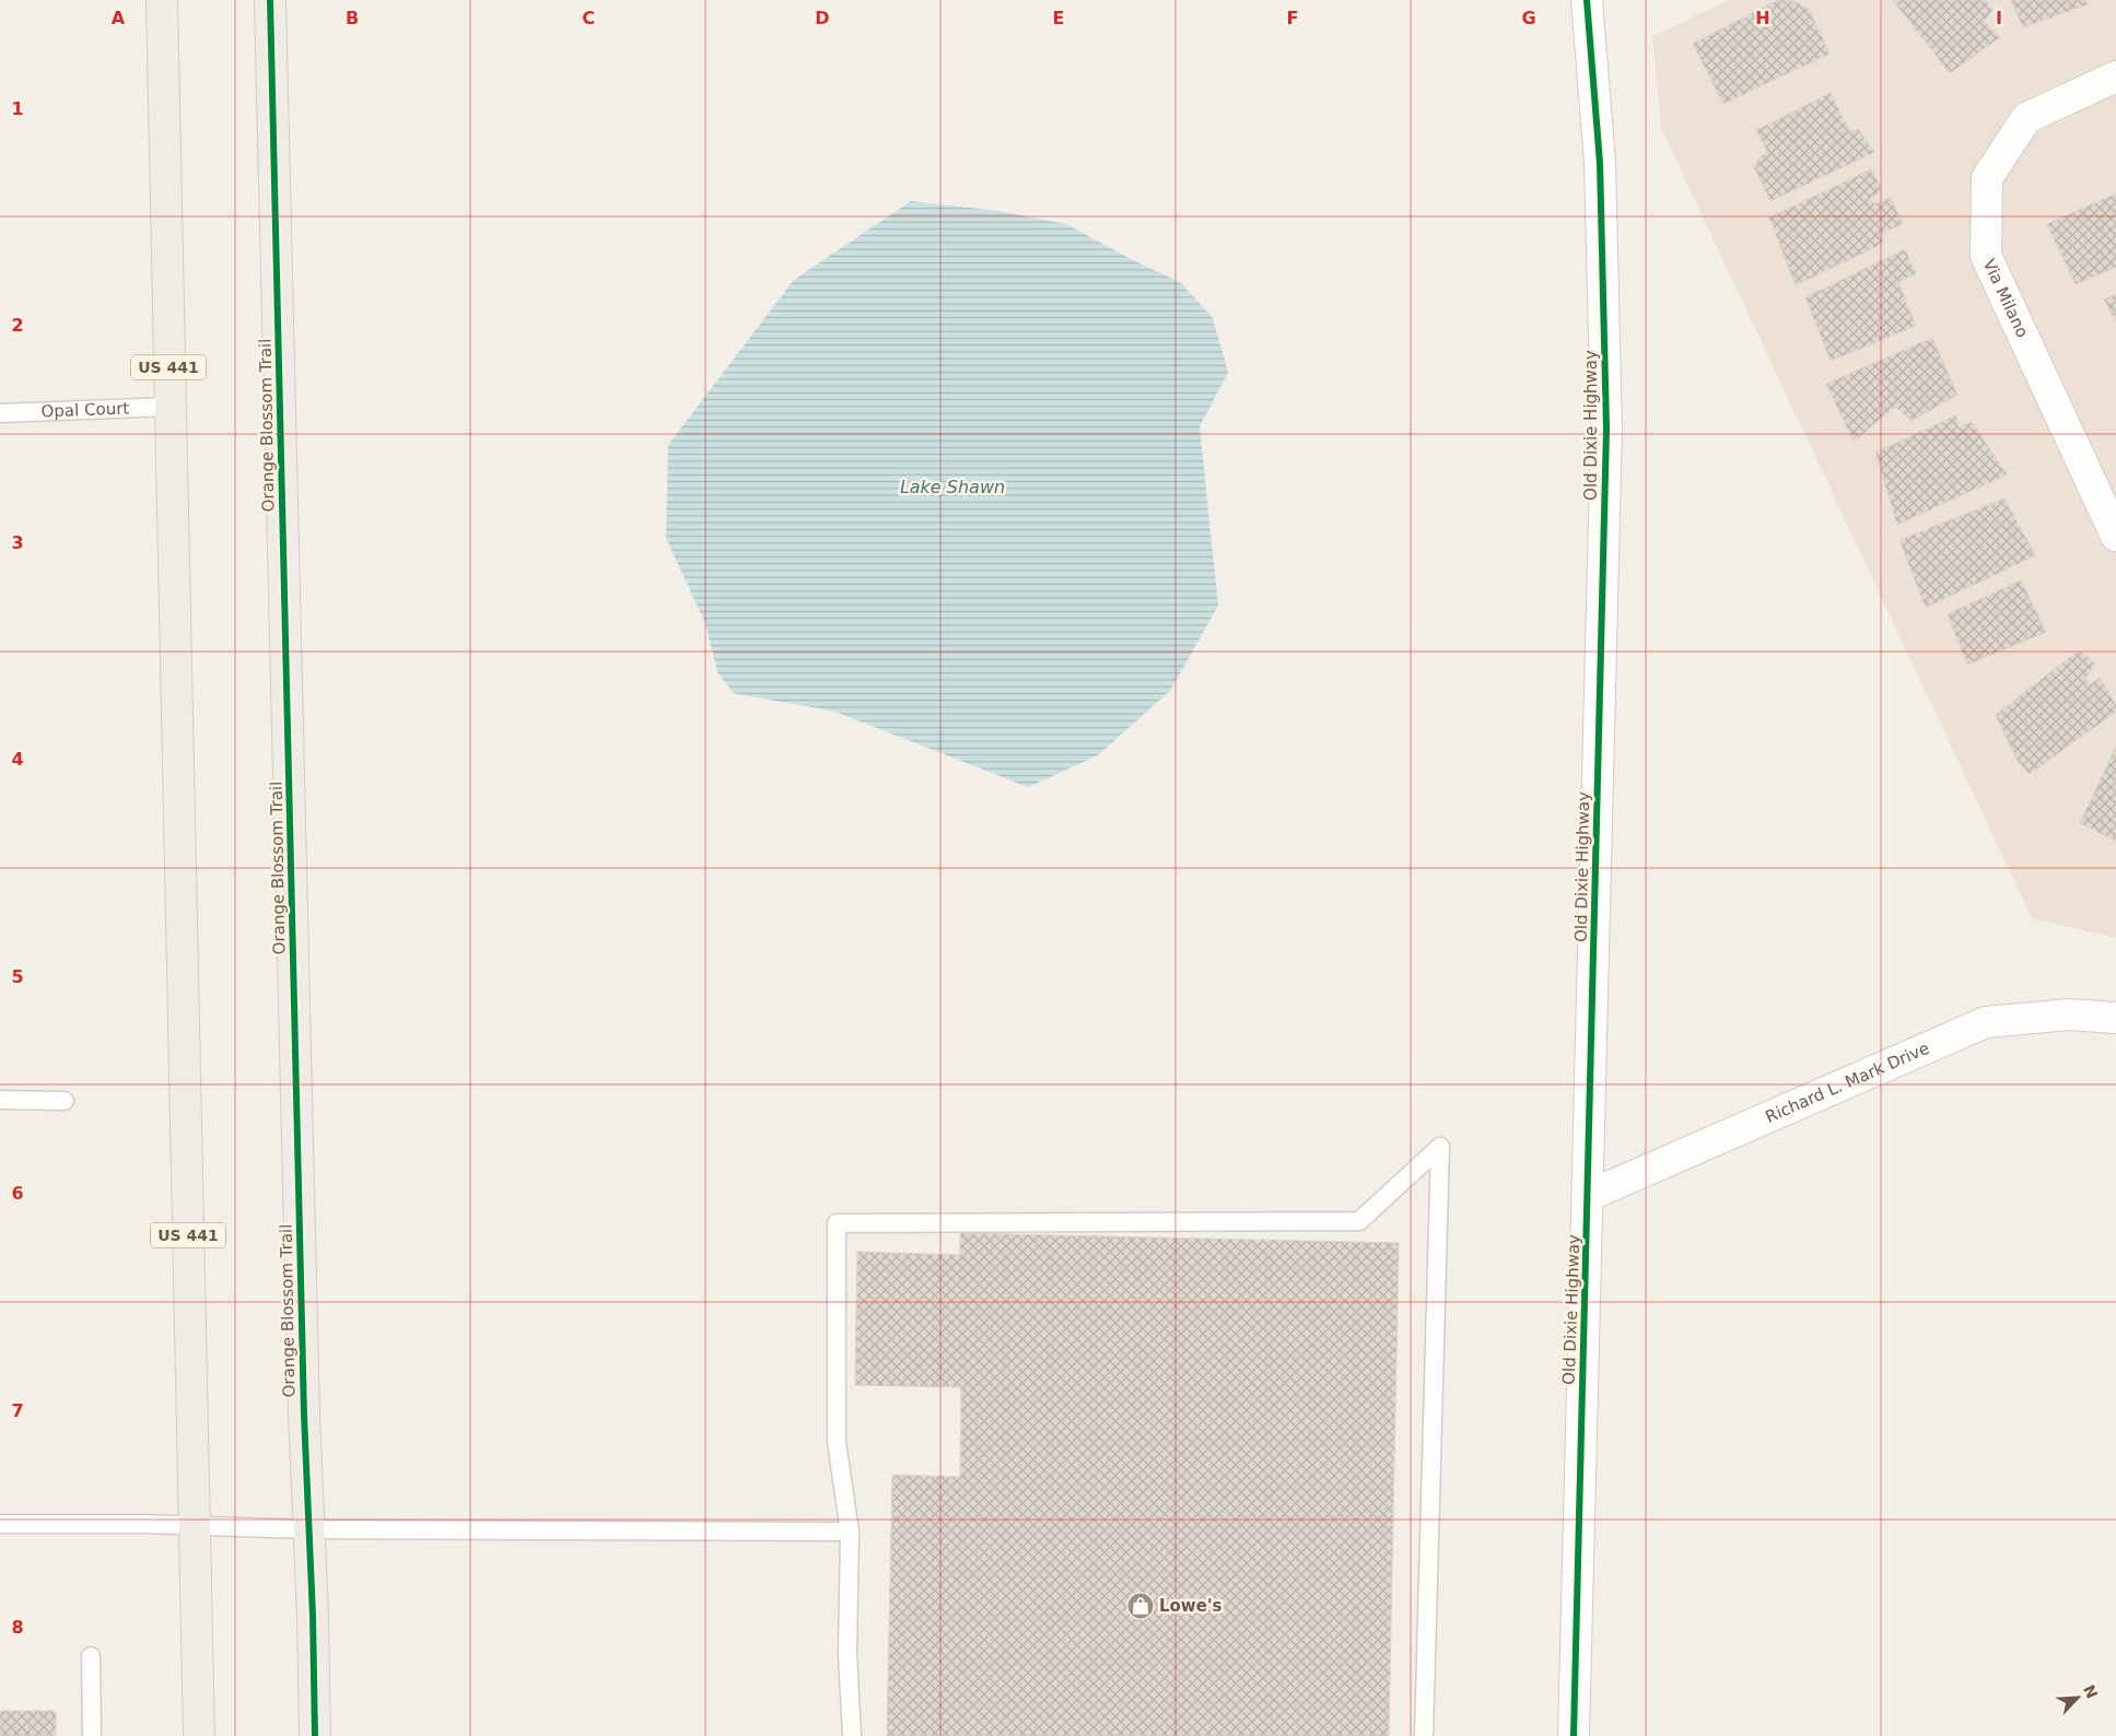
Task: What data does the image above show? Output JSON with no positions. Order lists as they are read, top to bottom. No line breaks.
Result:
{"streets":{"main road":["US 441","Orange Blossom Trail"],"street":["Via Milano","Old Dixie Highway","Richard L. Mark Drive"],"lane":["Opal Court"]},"crossings":[["US 441","Opal Court"],["Old Dixie Highway","Richard L. Mark Drive"]],"water":["Lake Shawn"],"places":{"shop":["Lowe's"]},"north":"top right","grid":{"columns":["A","B","C","D","E","F","G","H","I"],"rows":["1","2","3","4","5","6","7","8"]}}
